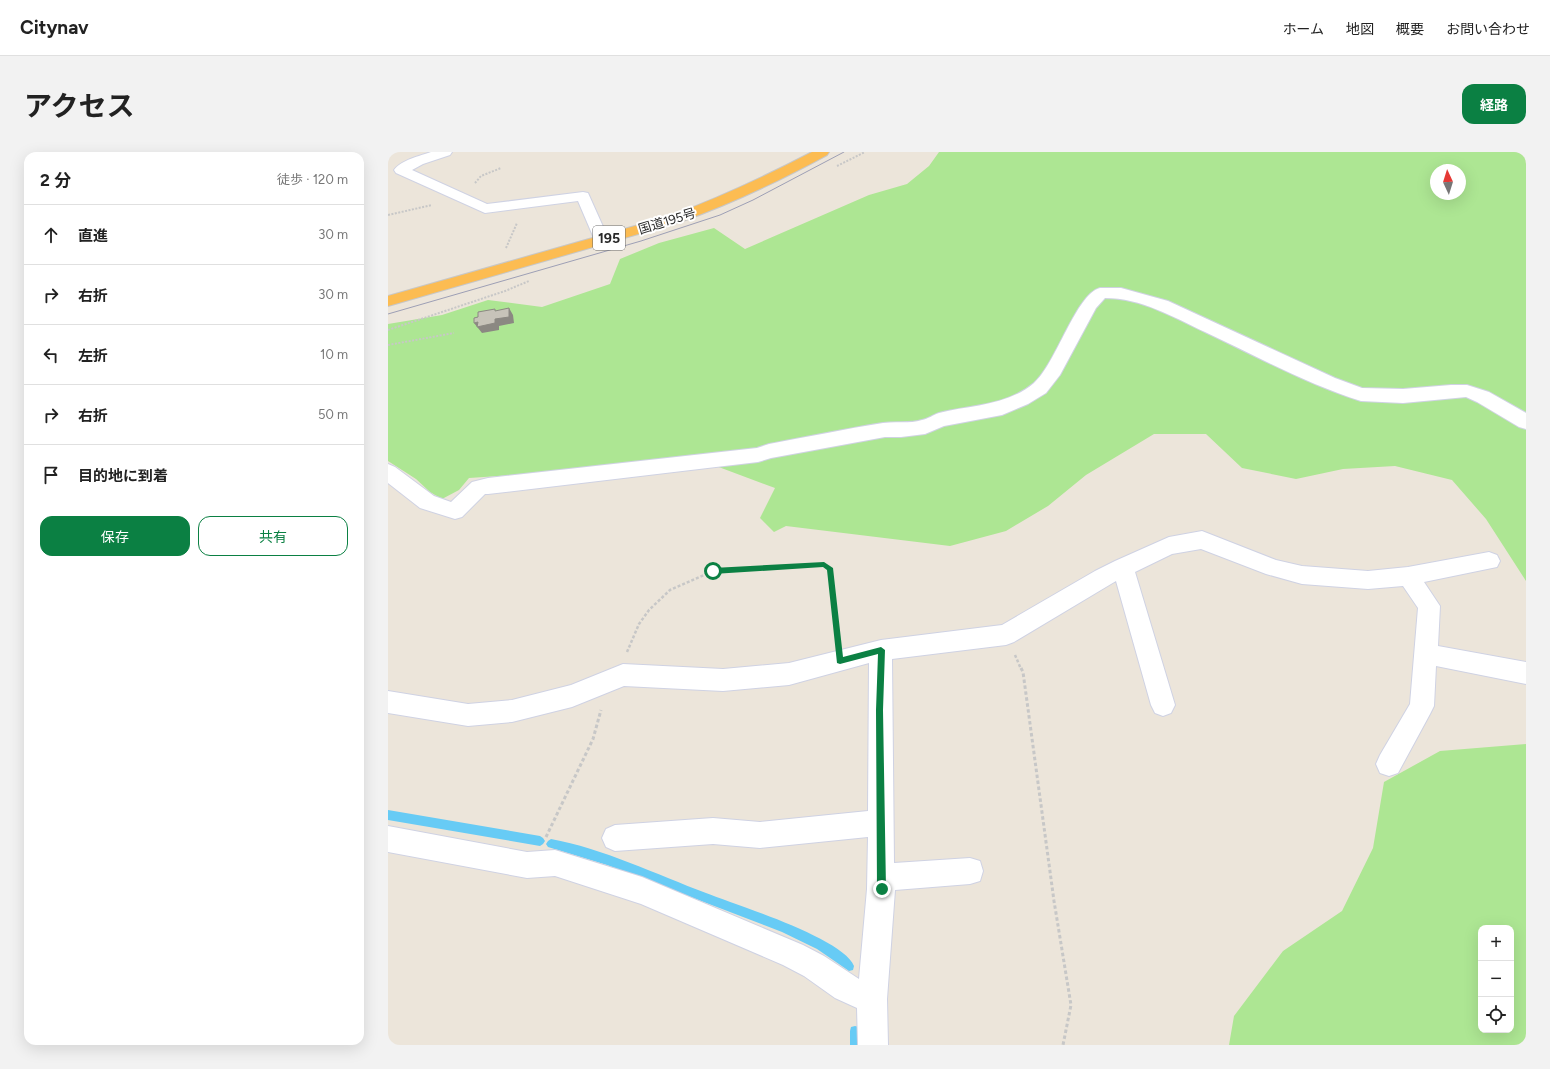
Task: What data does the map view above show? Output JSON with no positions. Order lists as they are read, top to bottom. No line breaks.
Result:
{"streets":{"highway":["国道195号","195"]},"north":"top","page":{"header":"Citynav","nav":["ホーム","地図","概要","お問い合わせ"],"title":"アクセス","buttons":["経路",["保存","共有"]],"heading":["2 分","徒歩 · 120 m"],"list":[["直進","30 m"],["右折","30 m"],["左折","10 m"],["右折","50 m"],"目的地に到着"],"map_buttons":["+","−"]}}
